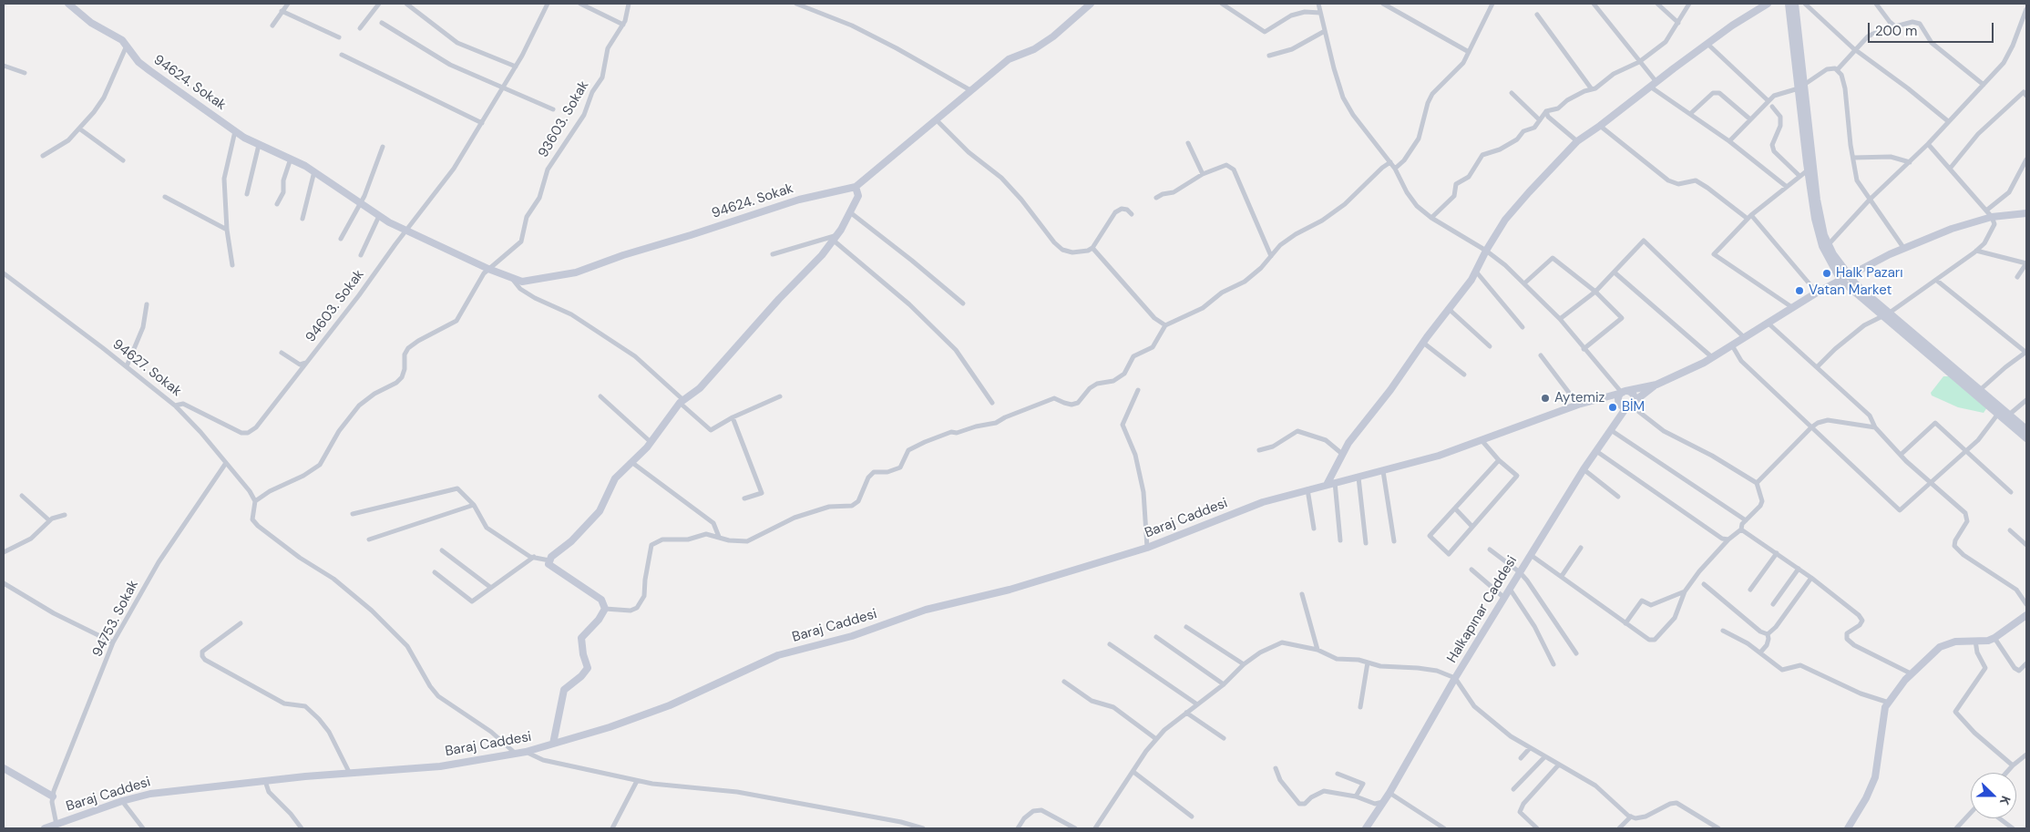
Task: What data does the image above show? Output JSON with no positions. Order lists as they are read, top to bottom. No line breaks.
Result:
{"streets":{"main road":["94624. Sokak","Baraj Caddesi","Halkapınar Caddesi"],"street":["93603. Sokak","94603. Sokak","94627. Sokak","94753. Sokak"]},"crossings":[["94624. Sokak","93603. Sokak"],["94624. Sokak","94603. Sokak"],["93603. Sokak","94627. Sokak"],["94603. Sokak","94627. Sokak"],["94627. Sokak","94753. Sokak"],["Baraj Caddesi","Halkapınar Caddesi"],["Baraj Caddesi","94753. Sokak"]],"places":["Halk Pazarı","Vatan Market","Aytemiz","BİM"],"scale_bar":"200 m","north":"right"}
